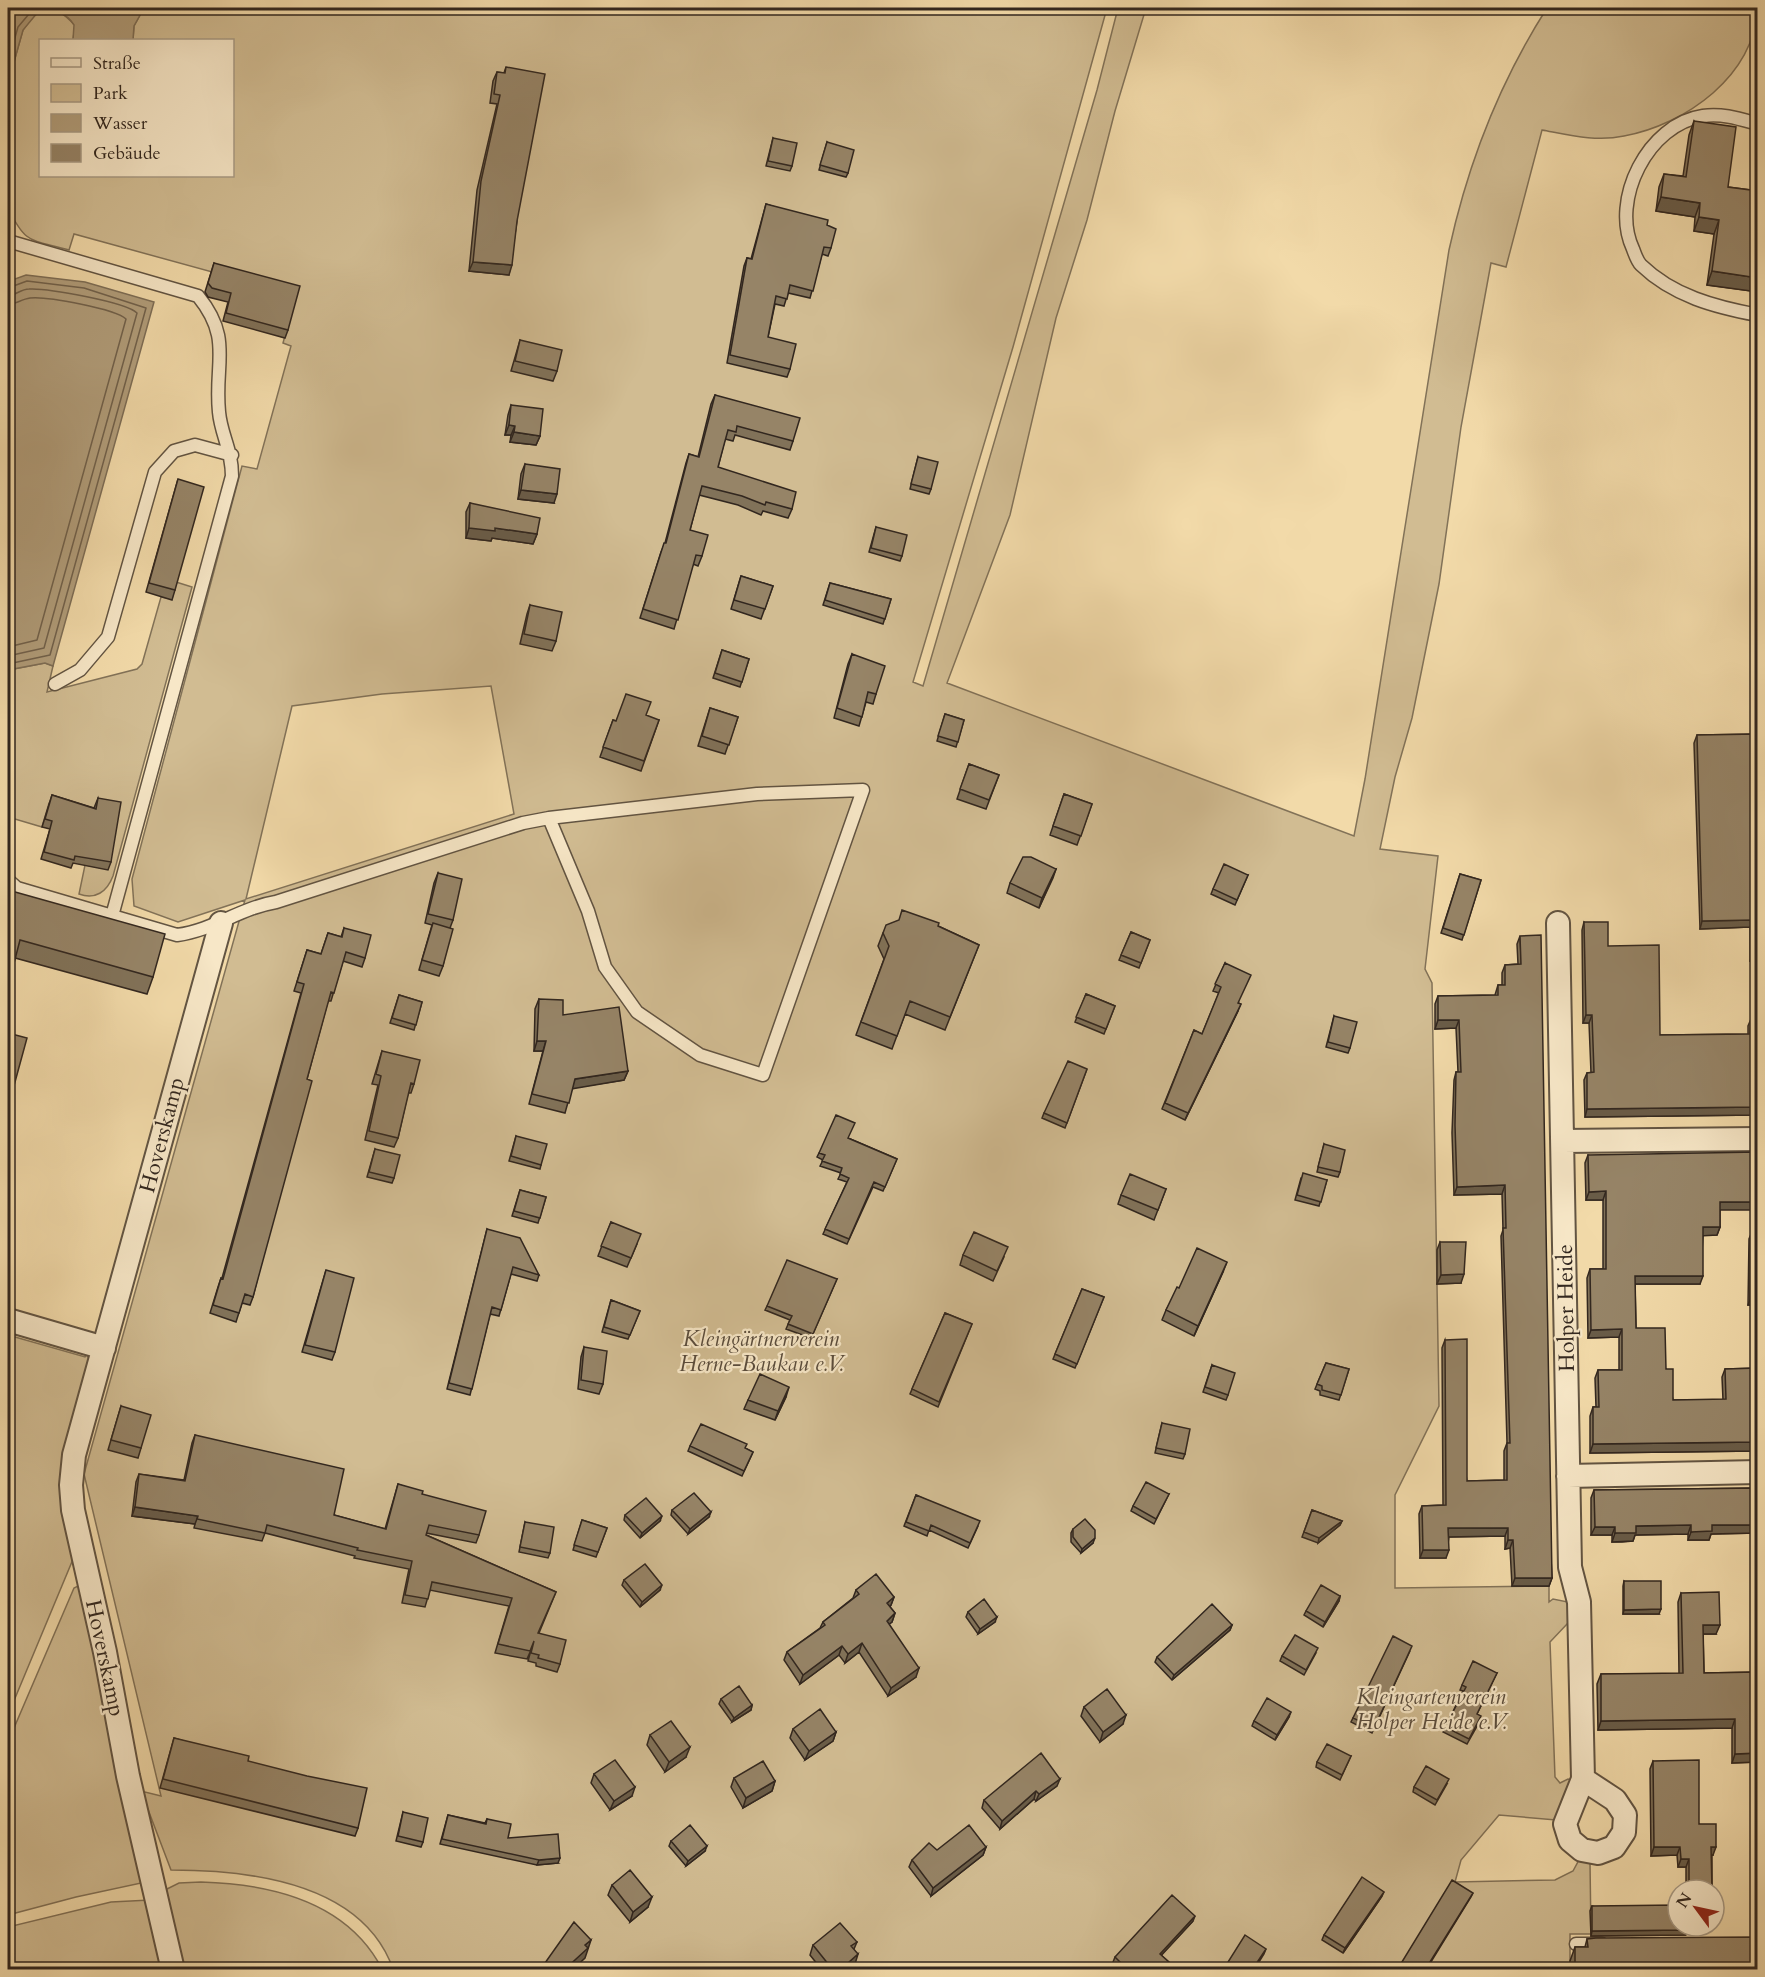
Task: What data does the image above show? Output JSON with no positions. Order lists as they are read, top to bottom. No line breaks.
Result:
{"streets":{"street":["Hoverskamp","Holper Heide"]},"parks":["Kleingärtnerverein Herne-Baukau e.V.","Kleingartenverein Holper Heide e.V."],"legend":["Straße","Park","Wasser","Gebäude"],"north":"top left"}
